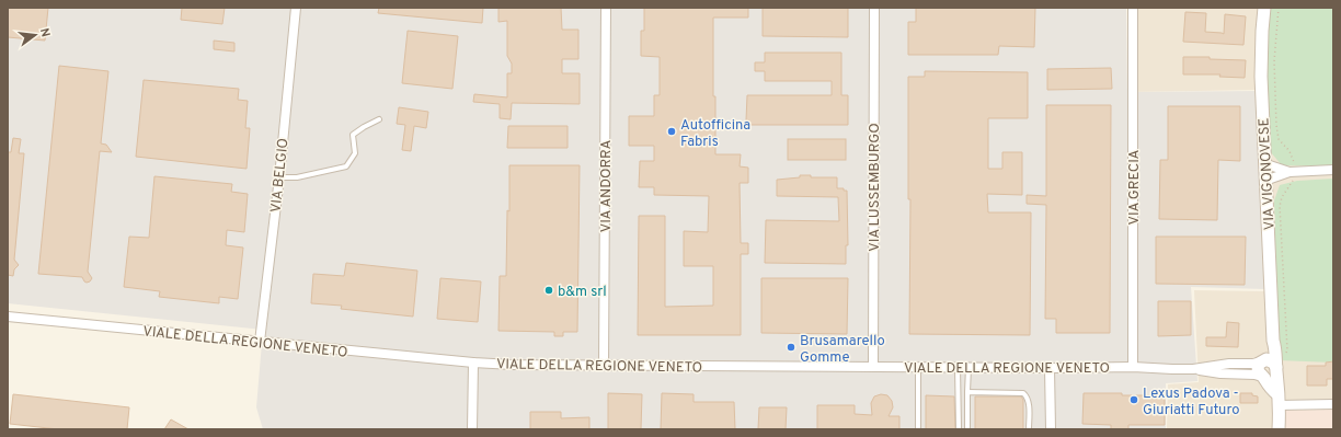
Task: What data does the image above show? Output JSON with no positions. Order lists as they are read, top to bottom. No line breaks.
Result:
{"streets":{"main road":["VIA VIGONOVESE"],"street":["VIA BELGIO","VIA ANDORRA","VIA LUSSEMBURGO","VIA GRECIA","VIALE DELLA REGIONE VENETO"]},"crossings":[["VIA VIGONOVESE","VIALE DELLA REGIONE VENETO"],["VIA BELGIO","VIALE DELLA REGIONE VENETO"],["VIA ANDORRA","VIALE DELLA REGIONE VENETO"],["VIA LUSSEMBURGO","VIALE DELLA REGIONE VENETO"],["VIA GRECIA","VIALE DELLA REGIONE VENETO"]],"places":["Autofficina Fabris","b&m srl","Brusamarello Gomme","Lexus Padova - Giuriatti Futuro"],"north":"right"}
